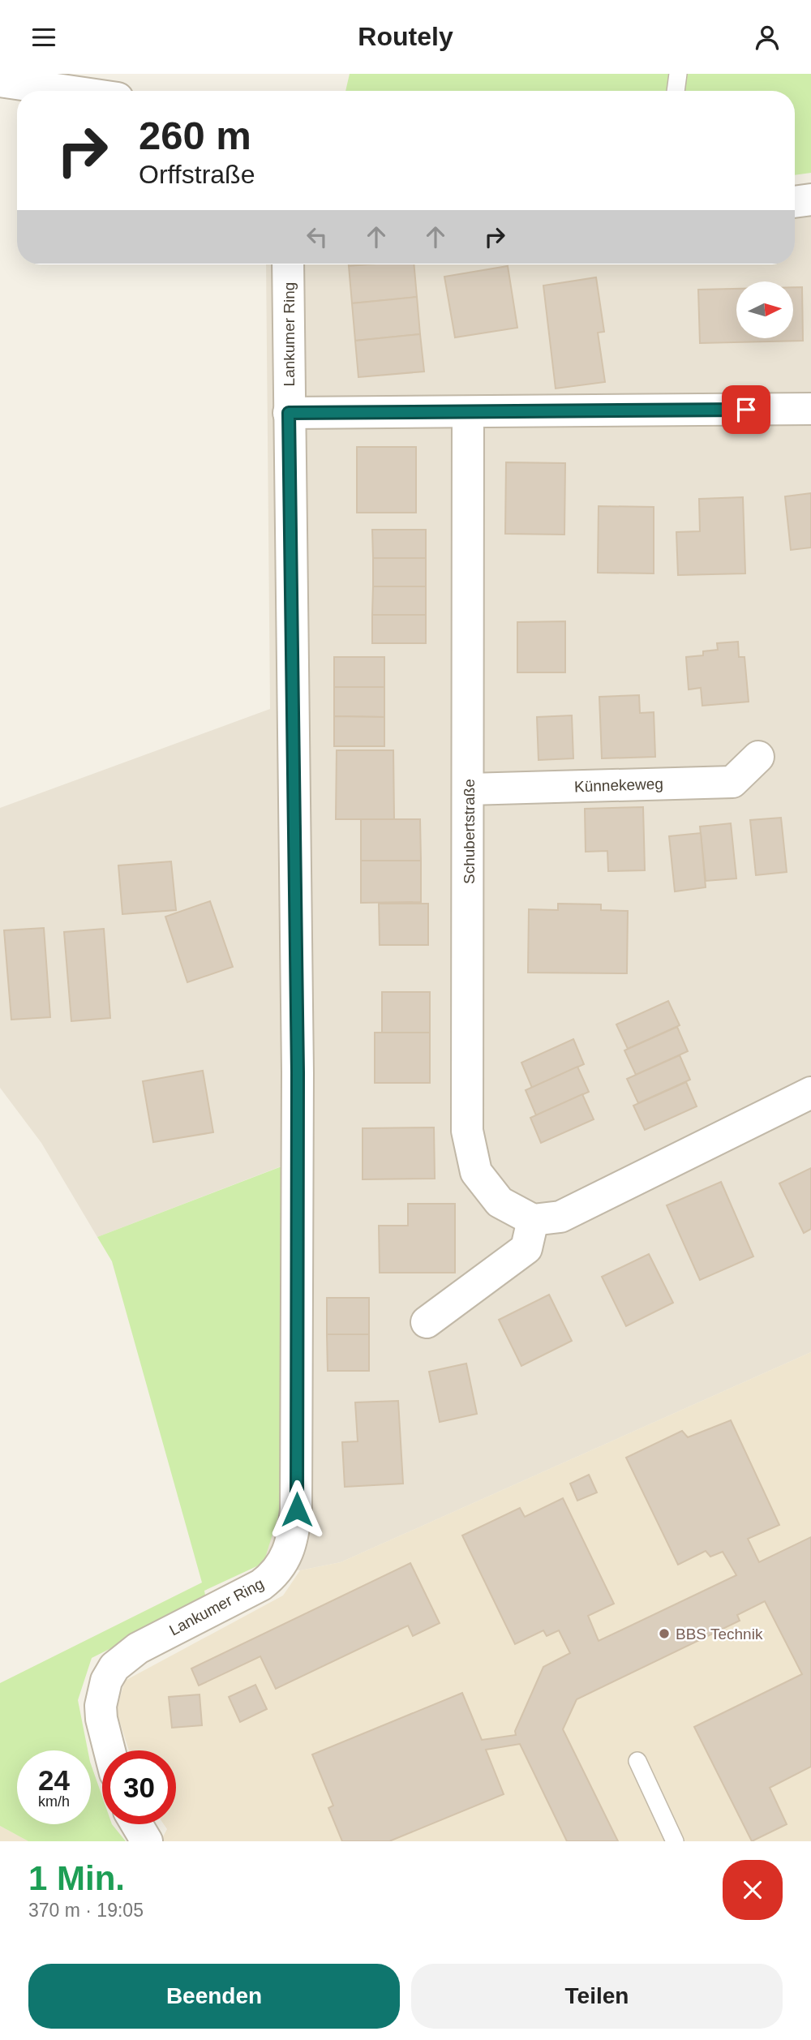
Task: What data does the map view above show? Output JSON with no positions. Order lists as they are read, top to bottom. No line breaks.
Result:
{"streets":{"street":["Lankumer Ring","Künnekeweg","Schubertstraße"]},"crossings":[["Künnekeweg","Schubertstraße"]],"places":["BBS Technik"],"north":"right","page":{"header":"Routely","turn":["260 m","Orffstraße"],"speed":"24 km/h","limit":"30","heading":["1 Min.","370 m · 19:05"],"buttons":["Beenden","Teilen"]}}
